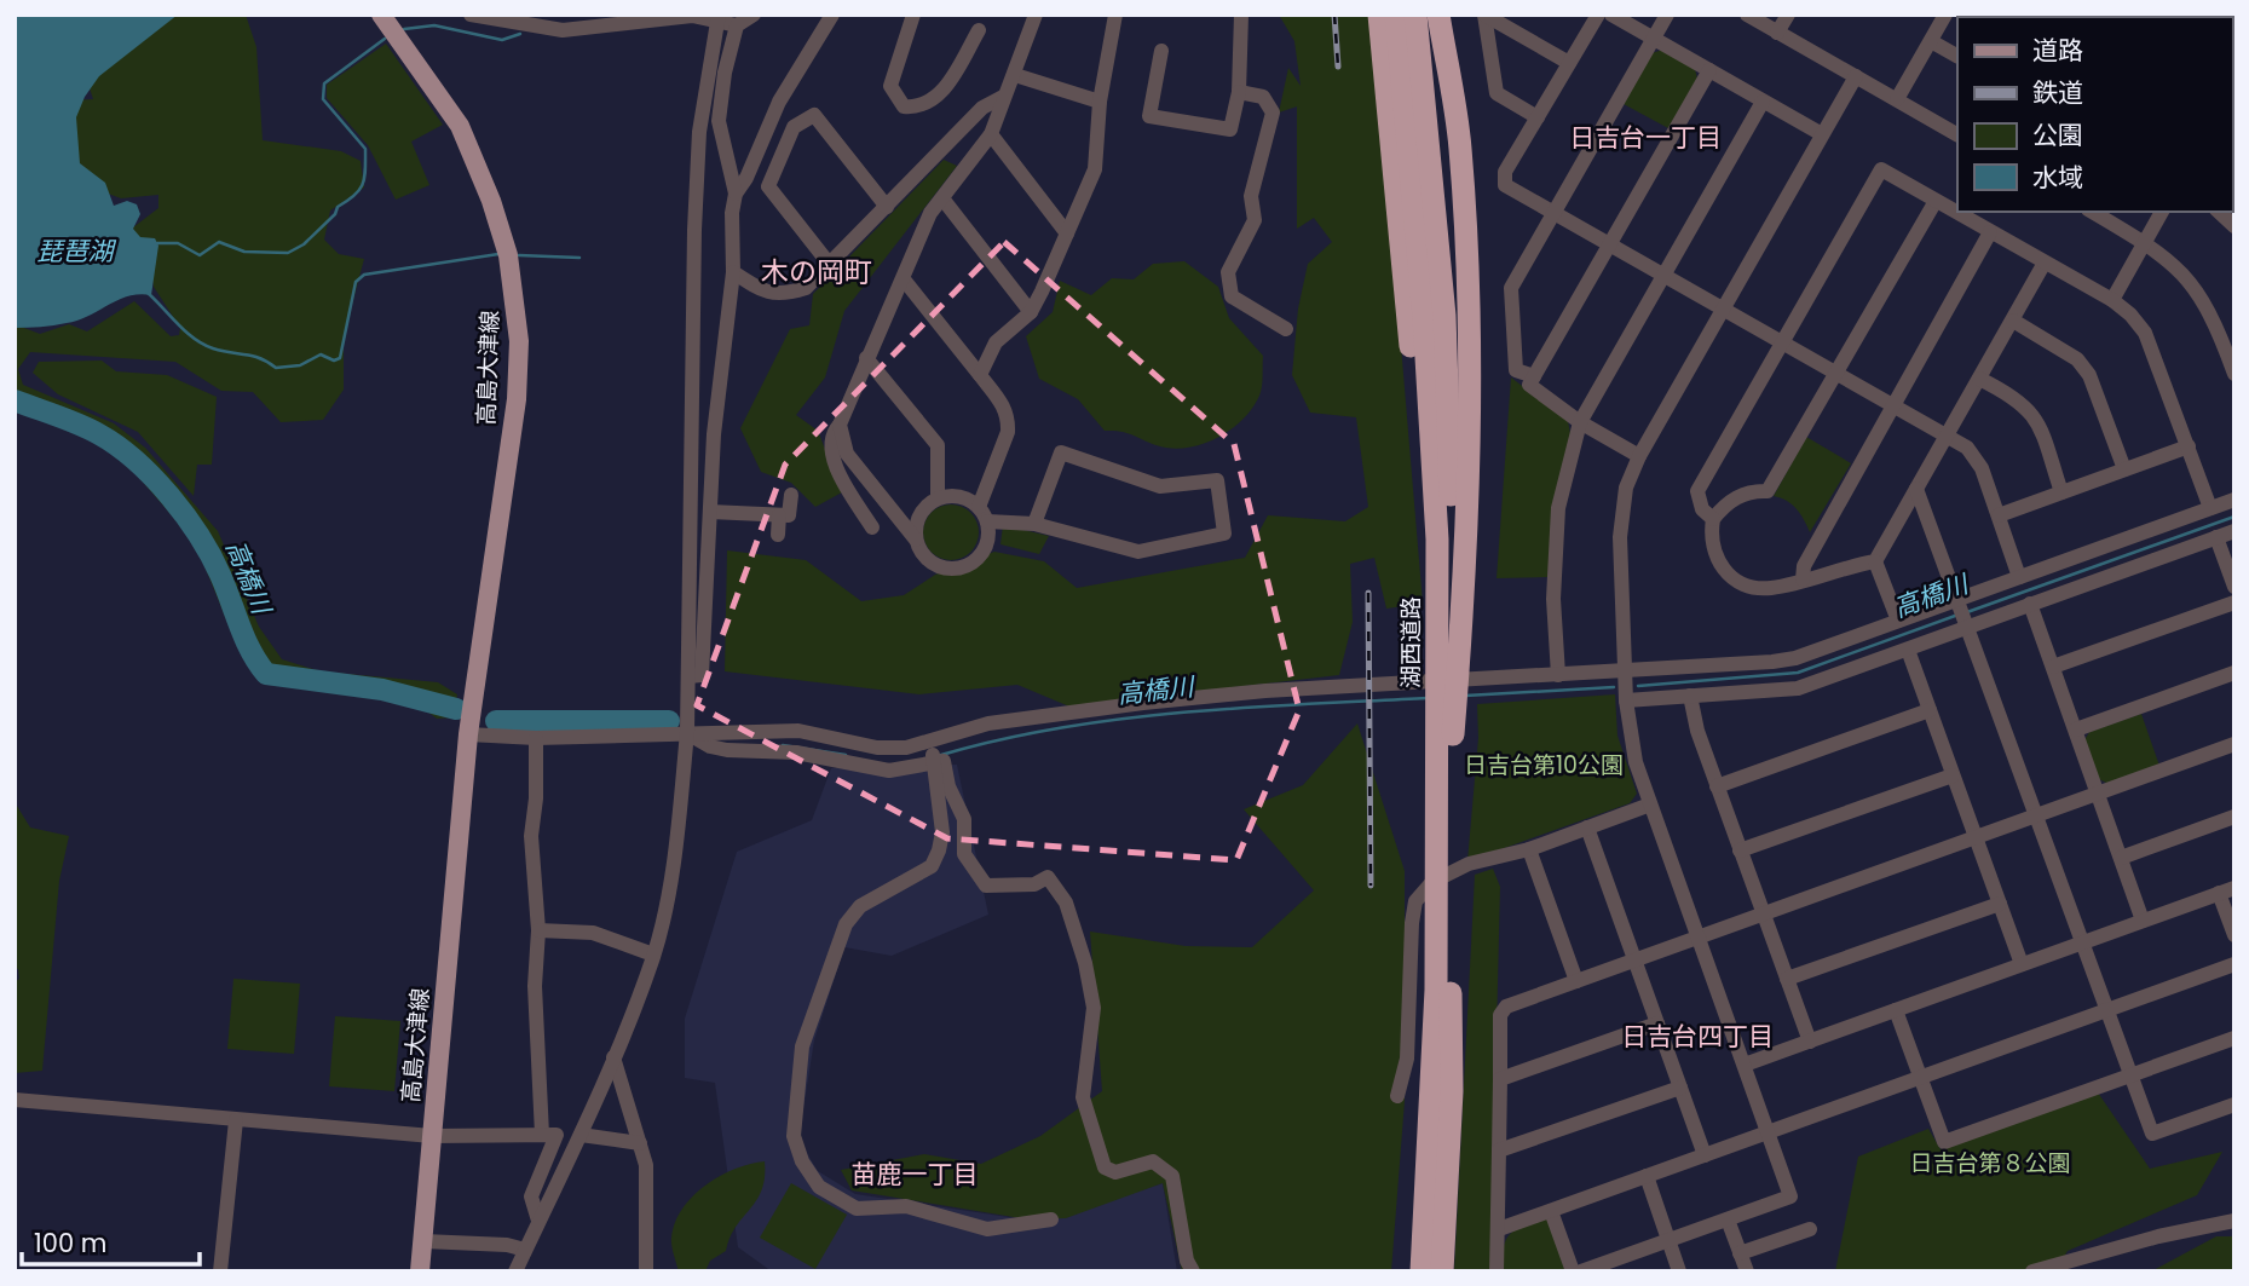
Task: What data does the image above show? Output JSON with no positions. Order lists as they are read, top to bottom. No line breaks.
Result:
{"streets":{"highway":["湖西道路"],"main road":["高島大津線"]},"districts":["日吉台一丁目","木の岡町","日吉台四丁目","苗鹿一丁目"],"water":["琵琶湖","高橋川"],"parks":["日吉台第10公園","日吉台第８公園"],"legend":["道路","鉄道","公園","水域"],"scale_bar":"100 m"}
